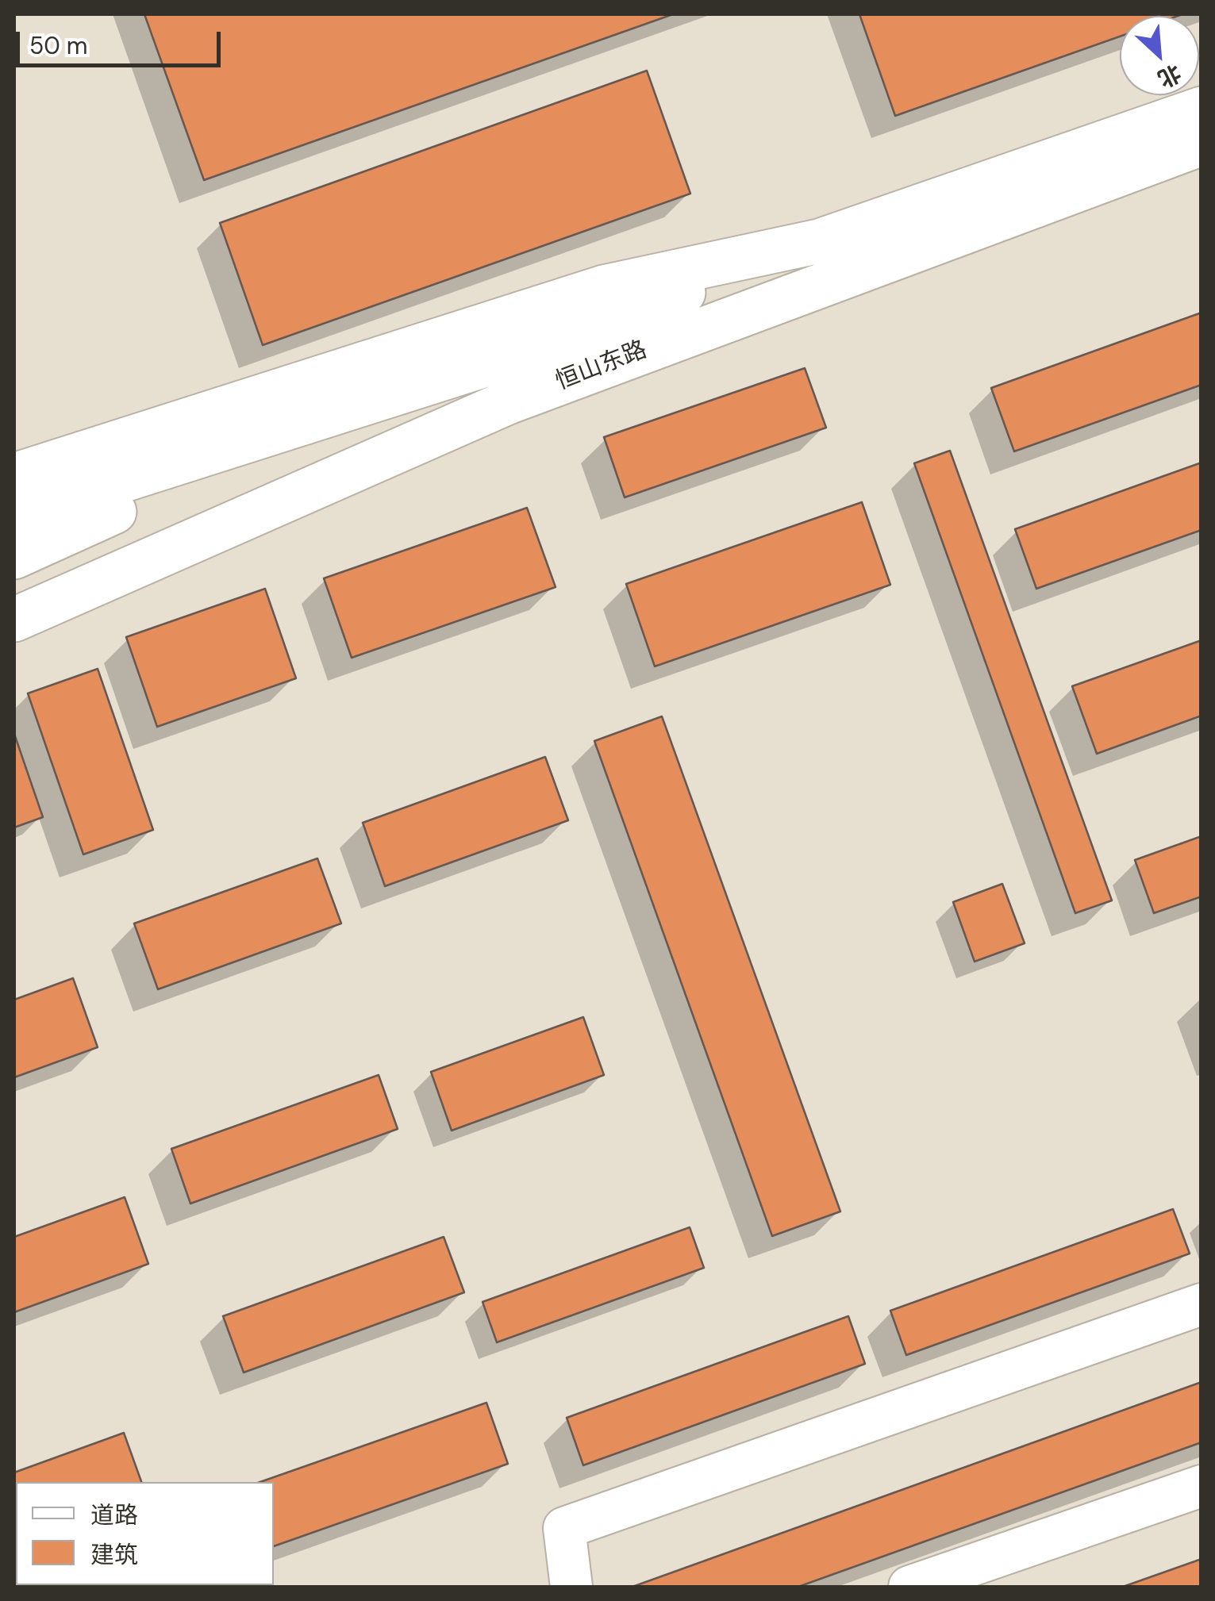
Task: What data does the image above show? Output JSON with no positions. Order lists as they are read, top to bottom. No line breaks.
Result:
{"streets":{"main road":["恒山东路"]},"legend":["道路","建筑"],"scale_bar":"50 m","north":"bottom right"}
